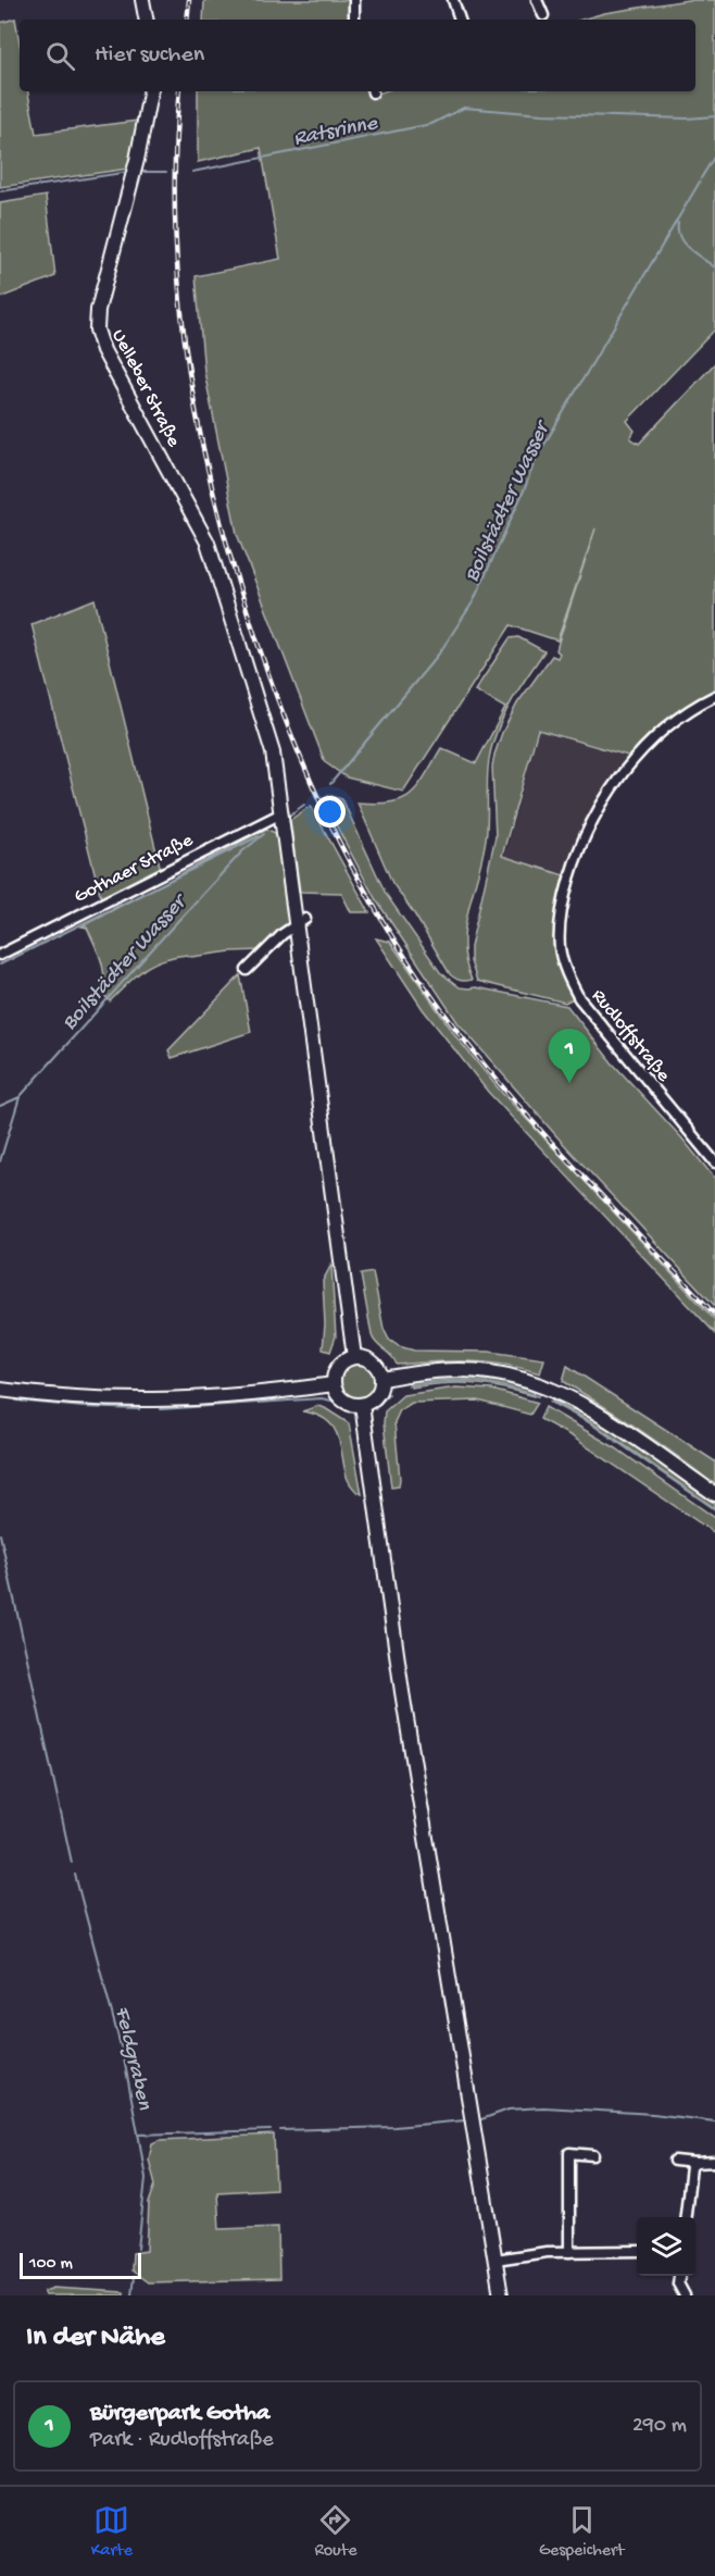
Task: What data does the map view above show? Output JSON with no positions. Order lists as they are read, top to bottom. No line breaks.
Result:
{"streets":{"street":["Uelleber Straße","Gothaer Straße","Rudloffstraße"]},"crossings":[["Uelleber Straße","Gothaer Straße"]],"water":["Ratsrinne","Boilstädter Wasser","Feldgraben"],"scale_bar":"100 m","page":{"search":"Hier suchen","pins":"1","scale":"100 m","heading":"In der Nähe","list":[{"mark":"1","name":"Bürgerpark Gotha","note":"Park · Rudloffstraße","value":"290 m"}],"nav":["Karte","Route","Gespeichert"]}}
